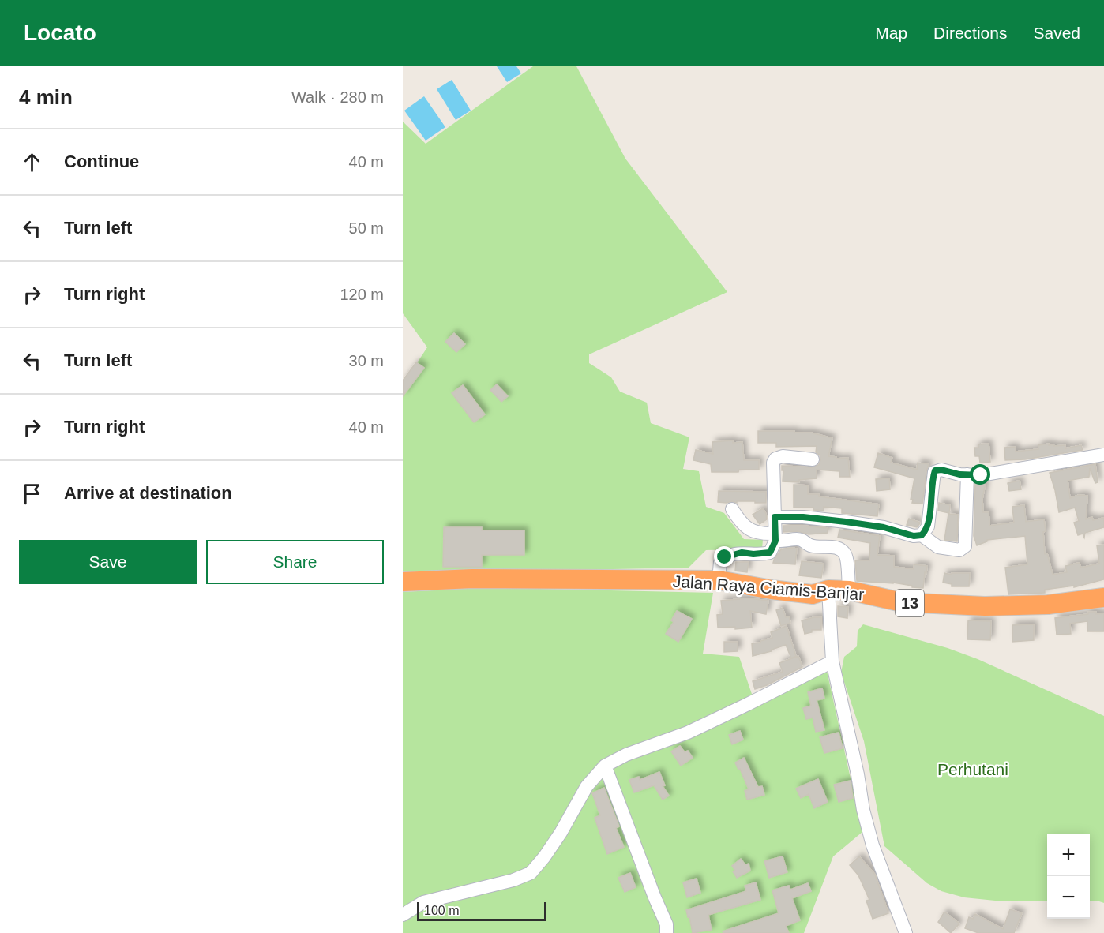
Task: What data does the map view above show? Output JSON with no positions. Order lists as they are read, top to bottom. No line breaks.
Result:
{"streets":{"highway":["Jalan Raya Ciamis-Banjar","13"]},"parks":["Perhutani"],"scale_bar":"100 m","page":{"header":"Locato","nav":["Map","Directions","Saved"],"heading":["4 min","Walk · 280 m"],"list":[["Continue","40 m"],["Turn left","50 m"],["Turn right","120 m"],["Turn left","30 m"],["Turn right","40 m"],"Arrive at destination"],"buttons":["Save","Share"],"map_buttons":["+","−"],"scale":"100 m"}}
